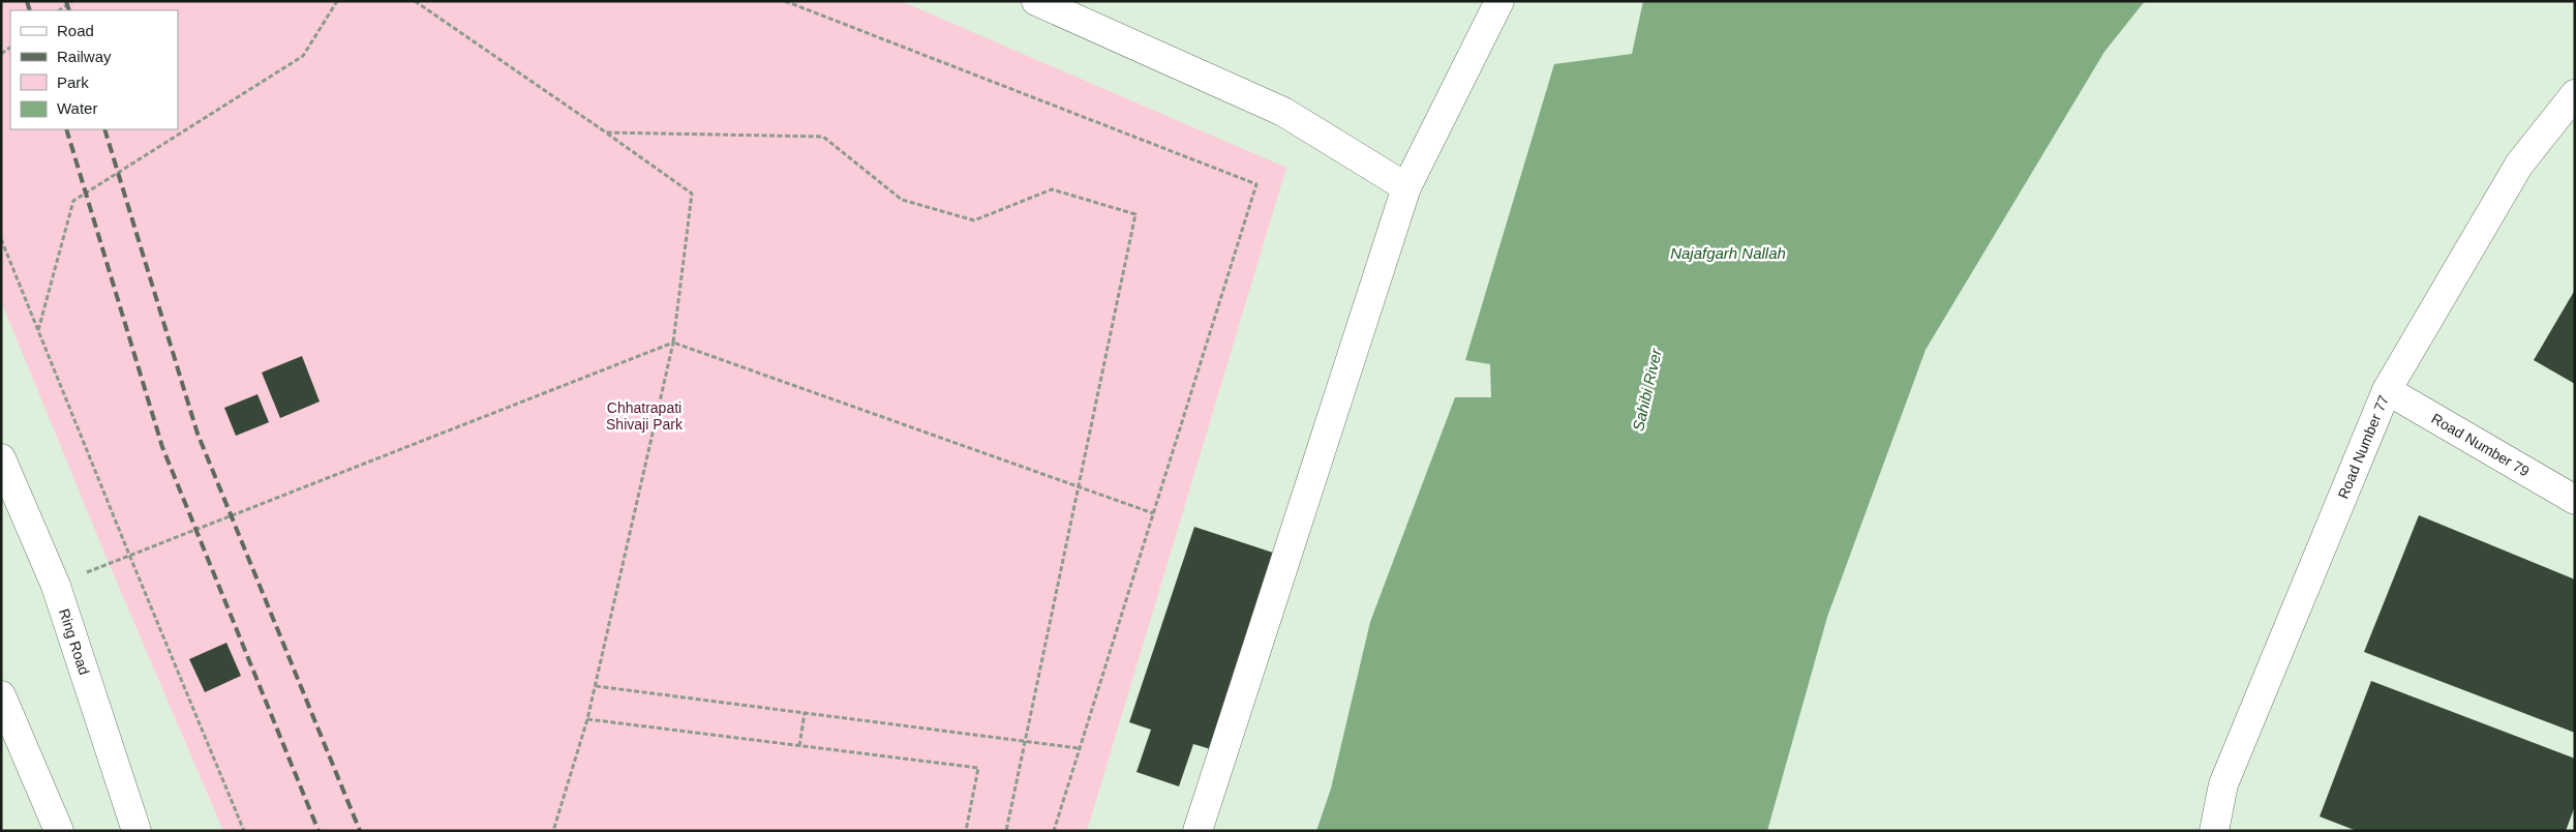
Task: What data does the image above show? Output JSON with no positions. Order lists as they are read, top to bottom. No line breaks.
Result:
{"streets":{"street":["Road Number 79","Road Number 77","Ring Road"]},"crossings":[["Road Number 79","Road Number 77"]],"water":["Najafgarh Nallah","Sahibi River"],"parks":["Chhatrapati Shivaji Park"],"legend":["Road","Railway","Park","Water"]}
